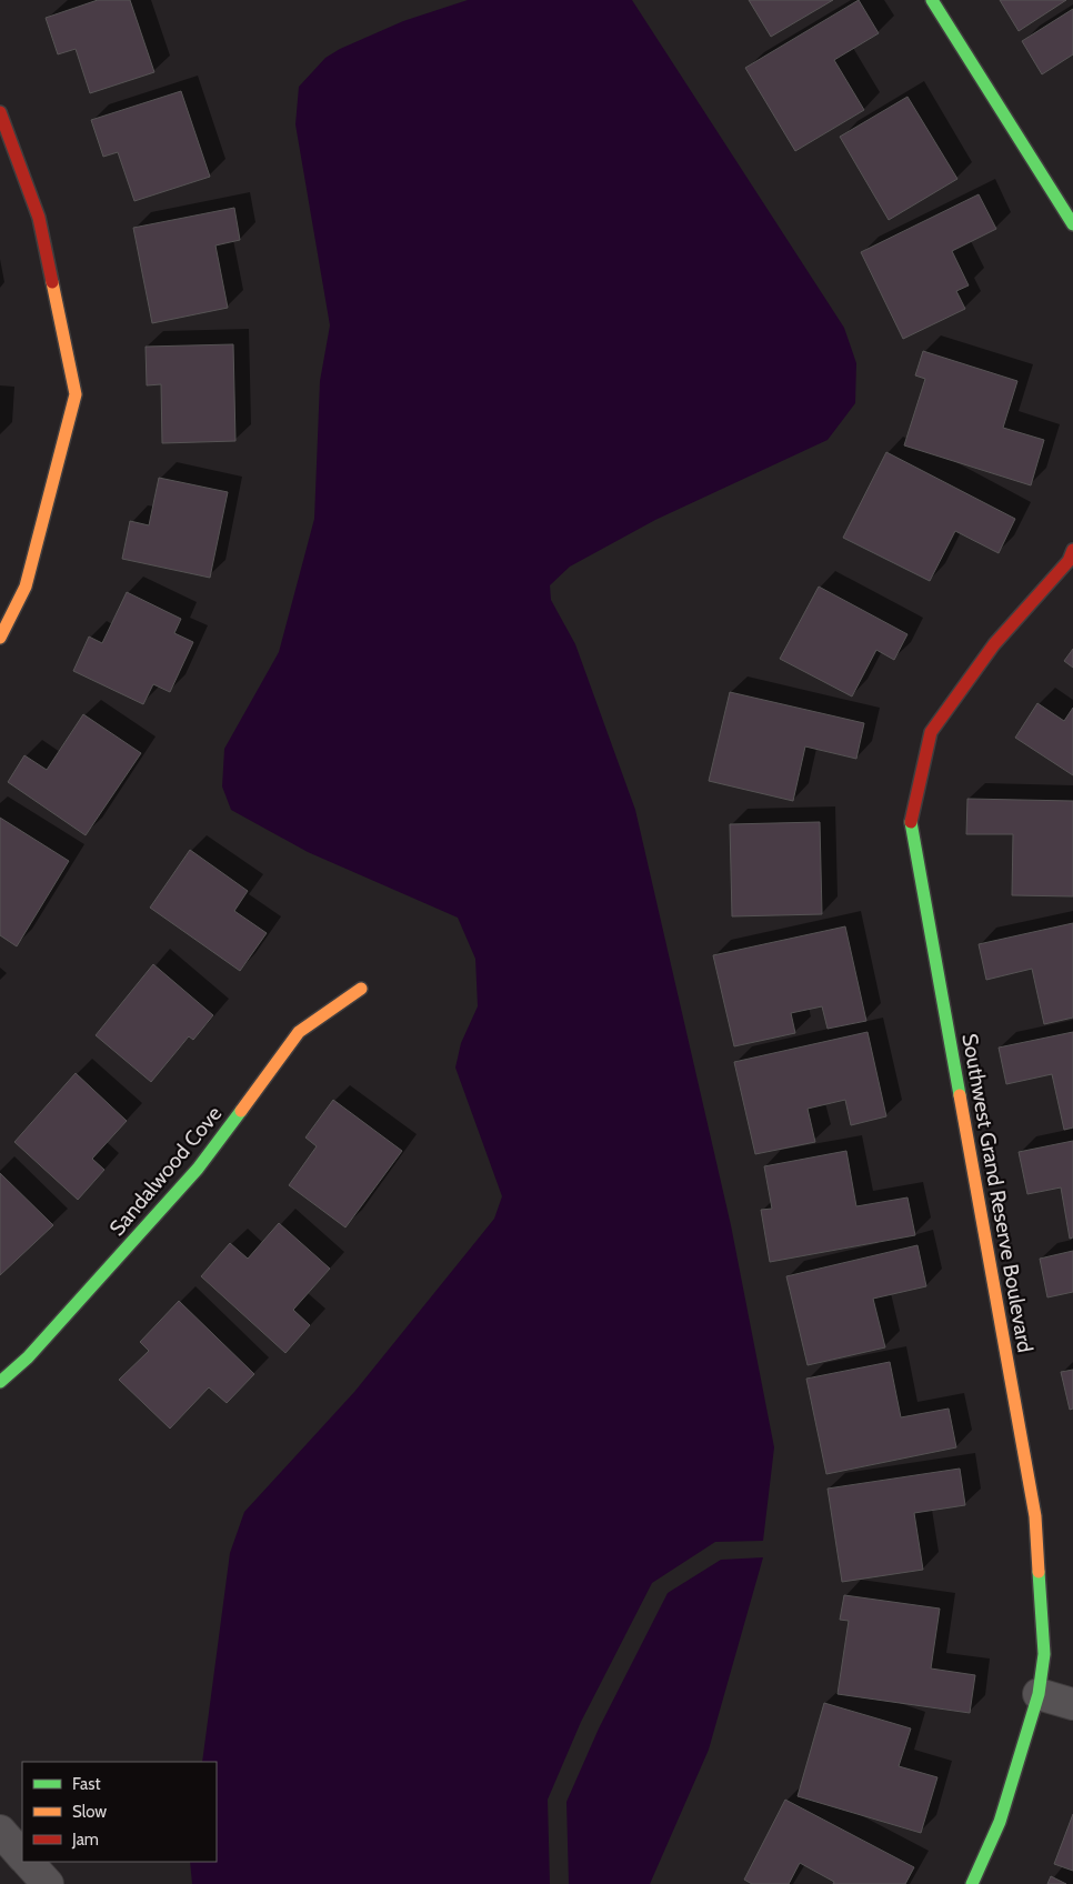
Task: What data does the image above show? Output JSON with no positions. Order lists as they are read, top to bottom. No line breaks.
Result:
{"streets":{"street":["Sandalwood Cove","Southwest Grand Reserve Boulevard"]},"legend":["Fast","Slow","Jam"]}
